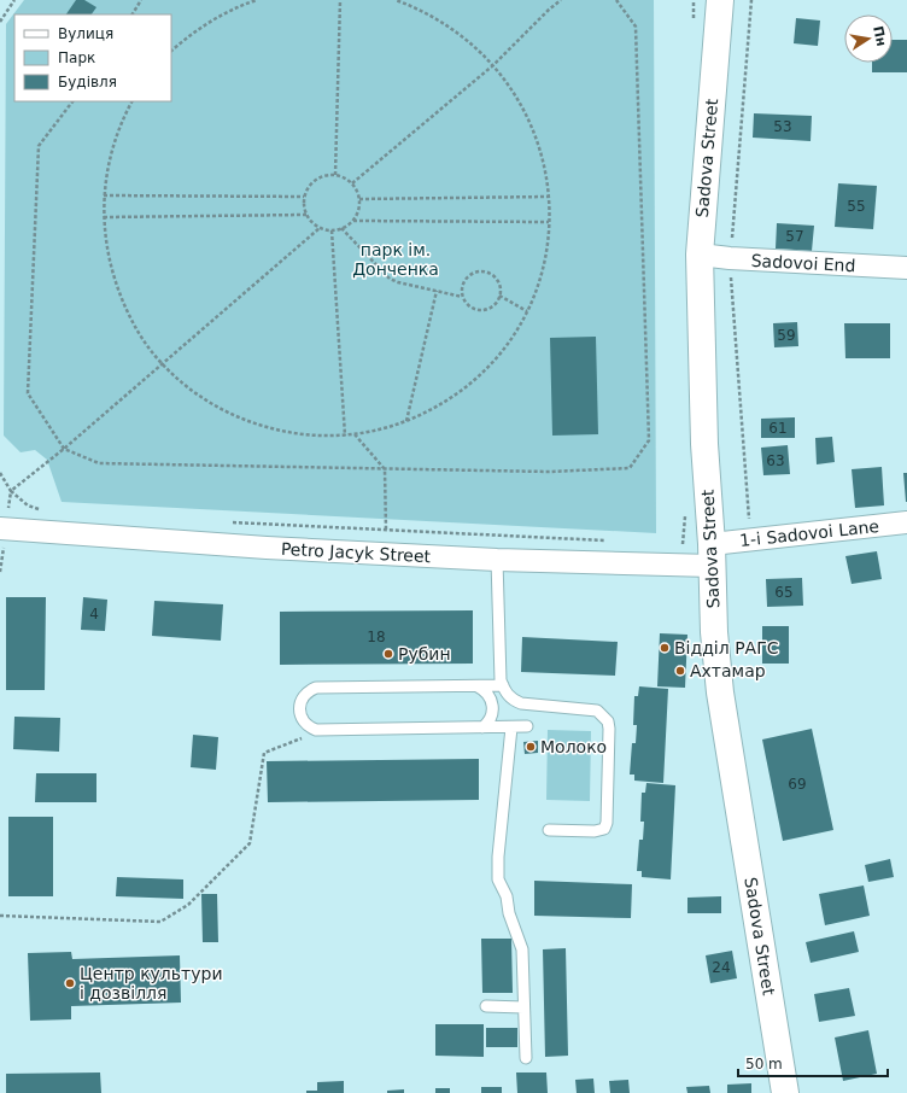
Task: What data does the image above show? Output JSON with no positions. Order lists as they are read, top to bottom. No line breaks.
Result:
{"streets":{"main road":["Sadova Street"],"street":["Sadovoi End","1-i Sadovoi Lane","Petro Jacyk Street"]},"crossings":[["Sadova Street","Sadovoi End"],["Sadova Street","1-i Sadovoi Lane"],["Sadova Street","Petro Jacyk Street"],["1-i Sadovoi Lane","Petro Jacyk Street"]],"parks":["парк ім. Донченка"],"places":["Відділ РАГС","Рубин","Ахтамар","Молоко","Центр культури і дозвілля"],"house_numbers":["53","55","57","59","61","63","65","4","18","69","24"],"legend":["Вулиця","Парк","Будівля"],"scale_bar":"50 m","north":"right"}
